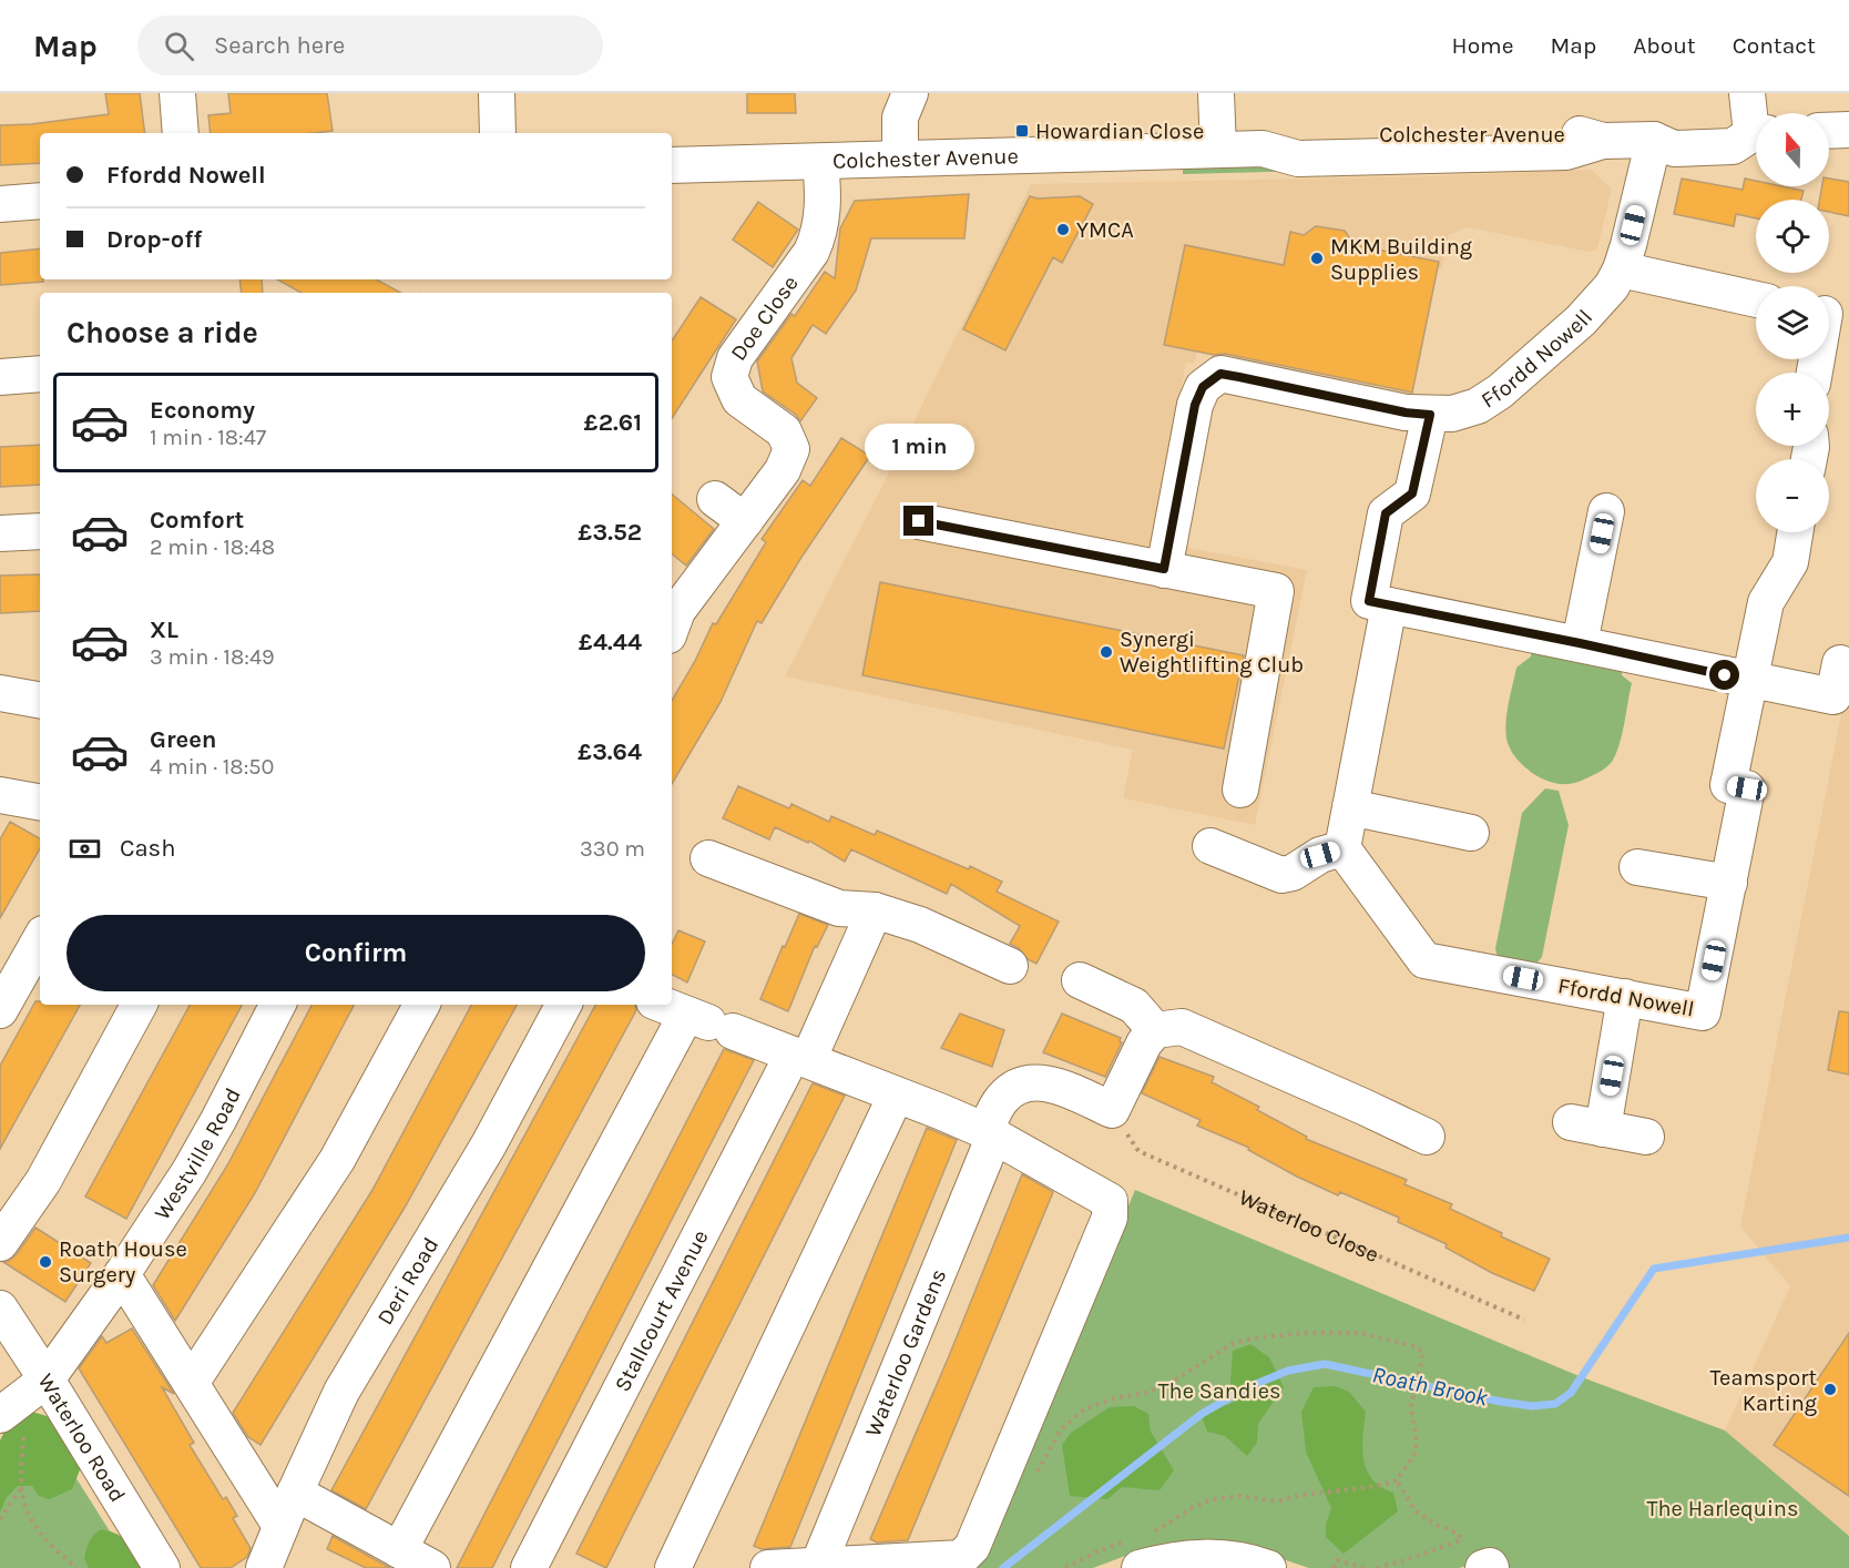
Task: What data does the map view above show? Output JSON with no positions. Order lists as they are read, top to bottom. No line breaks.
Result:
{"streets":{"street":["Colchester Avenue","Doe Close","Ffordd Nowell","Westville Road","Deri Road","Stallcourt Avenue","Waterloo Gardens","Waterloo Road"],"path":["Waterloo Close"]},"crossings":[["Colchester Avenue","Doe Close"],["Colchester Avenue","Ffordd Nowell"],["Westville Road","Waterloo Road"]],"water":["Roath Brook"],"parks":["The Sandies","The Harlequins"],"places":{"transit":["Howardian Close"],"other":["YMCA","MKM Building Supplies","Synergi Weightlifting Club","Roath House Surgery","Teamsport Karting"]},"north":"top","page":{"header":"Map","search":"Search here","nav":["Home","Map","About","Contact"],"map_buttons":["+","−"],"banner":["Ffordd Nowell","Drop-off"],"heading":"Choose a ride","list":[{"name":"Economy","note":"1 min · 18:47","value":"£2.61"},{"name":"Comfort","note":"2 min · 18:48","value":"£3.52"},{"name":"XL","note":"3 min · 18:49","value":"£4.44"},{"name":"Green","note":"4 min · 18:50","value":"£3.64"}],"bubble":"1 min","pay":["Cash","330 m"],"buttons":"Confirm"}}
